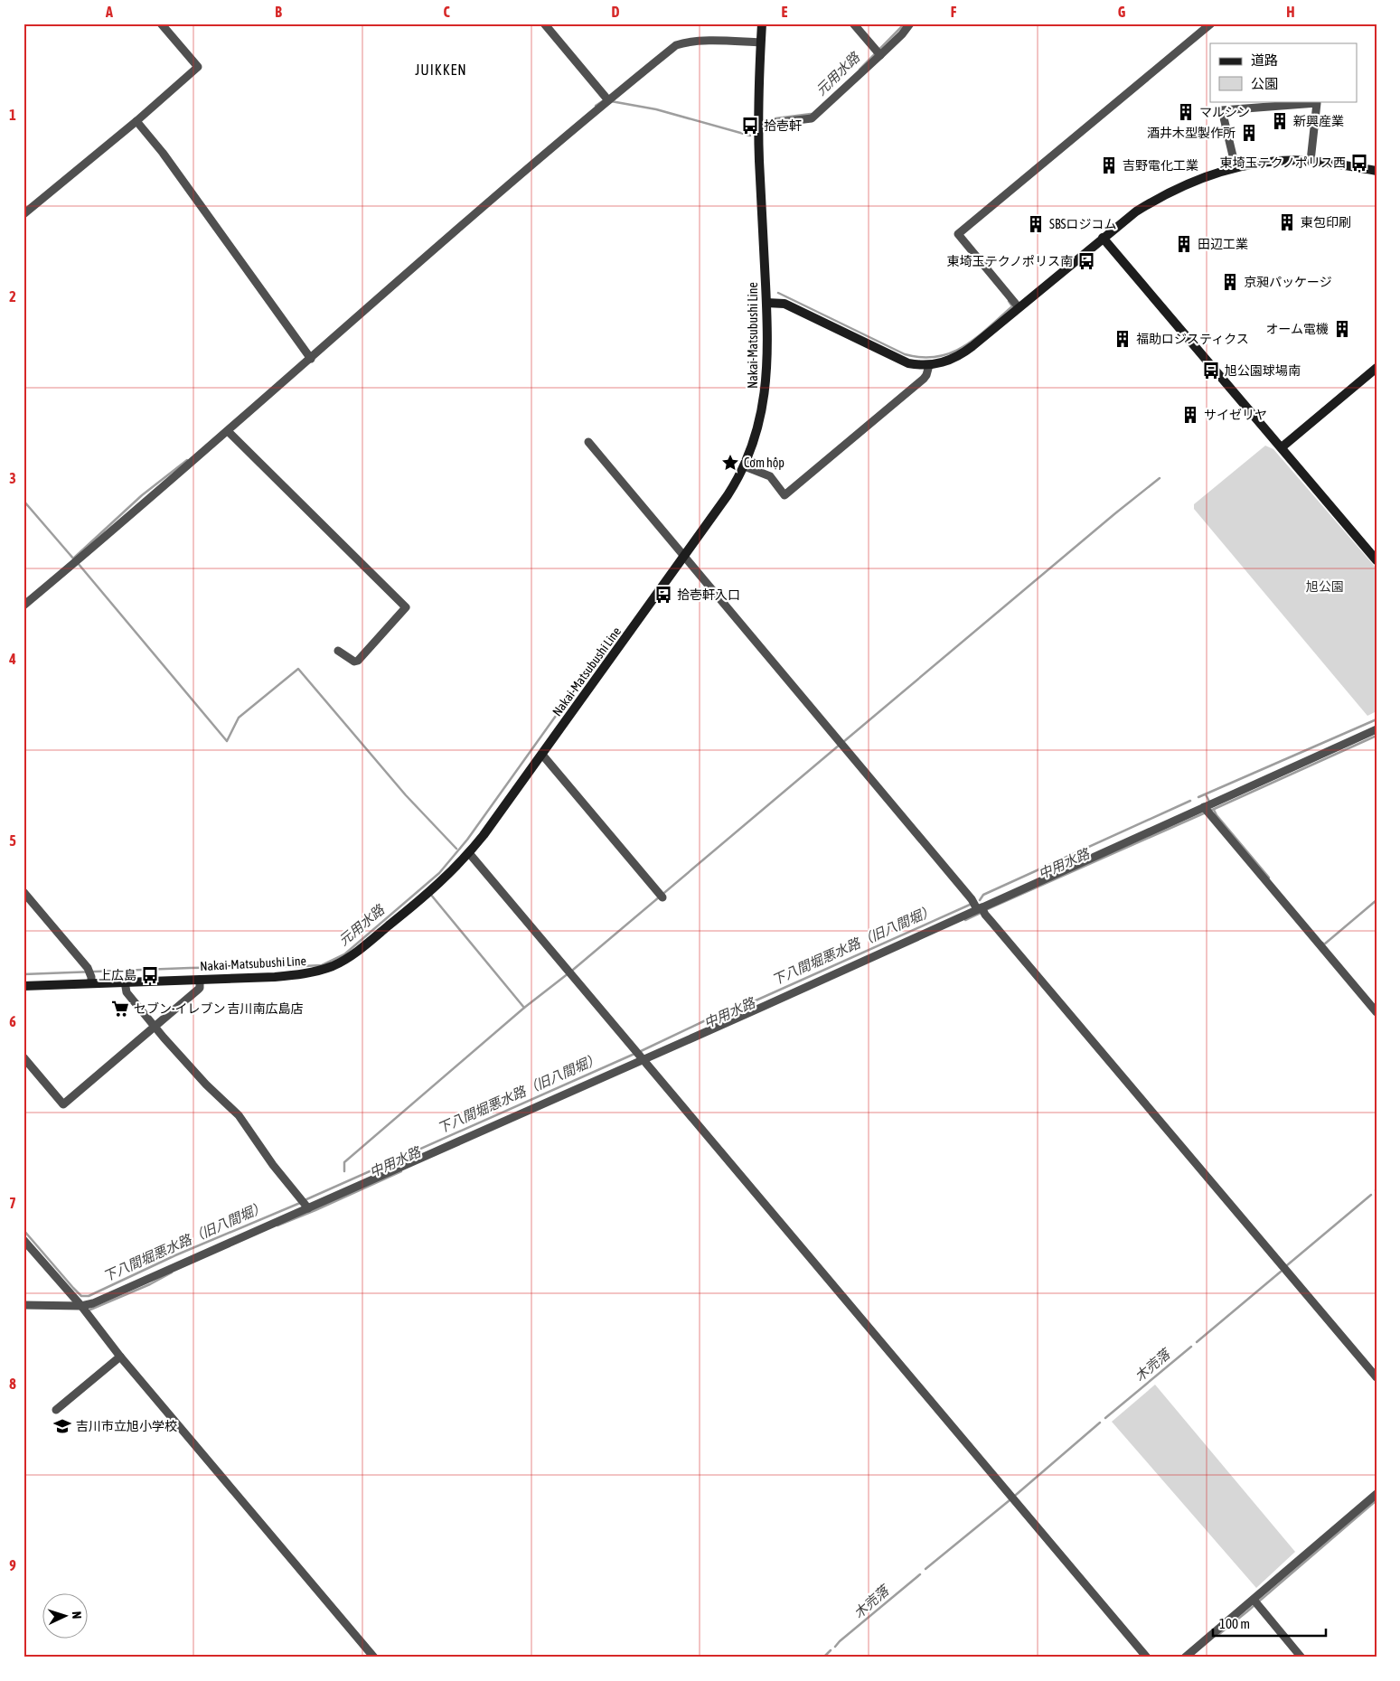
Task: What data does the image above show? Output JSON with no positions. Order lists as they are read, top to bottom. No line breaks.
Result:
{"streets":{"main road":["Nakai-Matsubushi Line"]},"districts":["JUIKKEN"],"water":["元用水路","中用水路","下八間堀悪水路（旧八間堀）","木売落"],"parks":["旭公園"],"places":{"building":["マルシン","新興産業","酒井木型製作所","吉野電化工業","東包印刷","SBSロジコム","田辺工業","京昶パッケージ","オーム電機","福助ロジスティクス","サイゼリヤ"],"bus stop":["拾壱軒","東埼玉テクノポリス西","東埼玉テクノポリス南","旭公園球場南","拾壱軒入口","上広島"],"place":["Cơm hộp"],"supermarket":["セブン-イレブン 吉川南広島店"],"school or university":["吉川市立旭小学校"]},"legend":["道路","公園"],"scale_bar":"100 m","north":"right","grid":{"columns":["A","B","C","D","E","F","G","H"],"rows":["1","2","3","4","5","6","7","8","9"]}}
